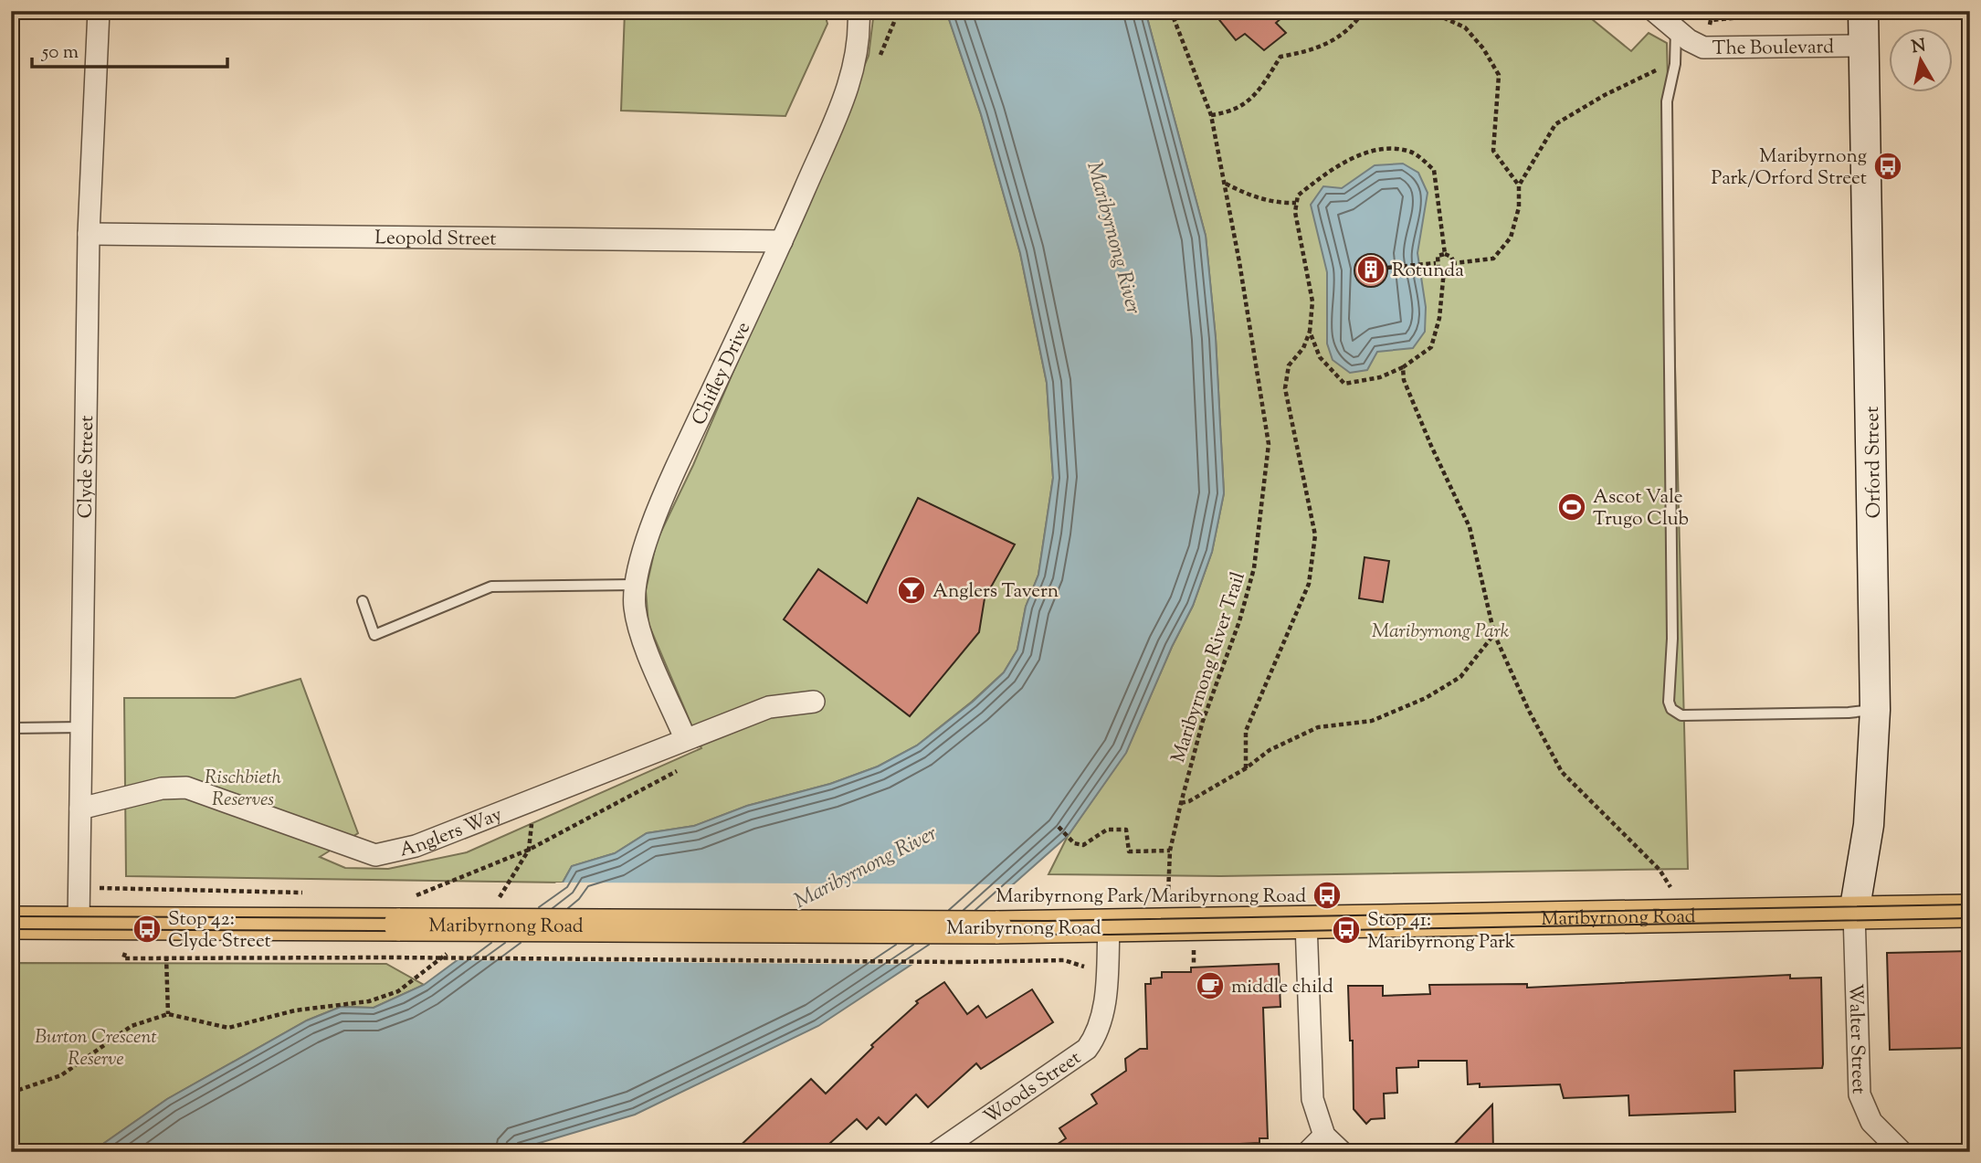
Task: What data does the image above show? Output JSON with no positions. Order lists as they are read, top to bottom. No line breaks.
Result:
{"streets":{"main road":["Orford Street","Maribyrnong Road"],"street":["The Boulevard","Leopold Street","Chifley Drive","Clyde Street","Anglers Way","Walter Street","Woods Street"],"path":["Maribyrnong River Trail"]},"crossings":[["The Boulevard","Orford Street"],["Leopold Street","Chifley Drive"],["Leopold Street","Clyde Street"],["Chifley Drive","Anglers Way"],["Orford Street","Maribyrnong Road"],["Orford Street","Walter Street"],["Clyde Street","Anglers Way"],["Clyde Street","Maribyrnong Road"],["Maribyrnong Road","Walter Street"],["Maribyrnong Road","Woods Street"]],"water":["Maribyrnong River"],"parks":["Maribyrnong Park","Rischbieth Reserves","Burton Crescent Reserve"],"places":{"bus stop":["Maribyrnong Park/Orford Street","Maribyrnong Park/Maribyrnong Road","Stop 42: Clyde Street","Stop 41: Maribyrnong Park"],"building":["Rotunda"],"sports":["Ascot Vale Trugo Club"],"bar":["Anglers Tavern"],"cafe":["middle child"]},"scale_bar":"50 m","north":"top"}
